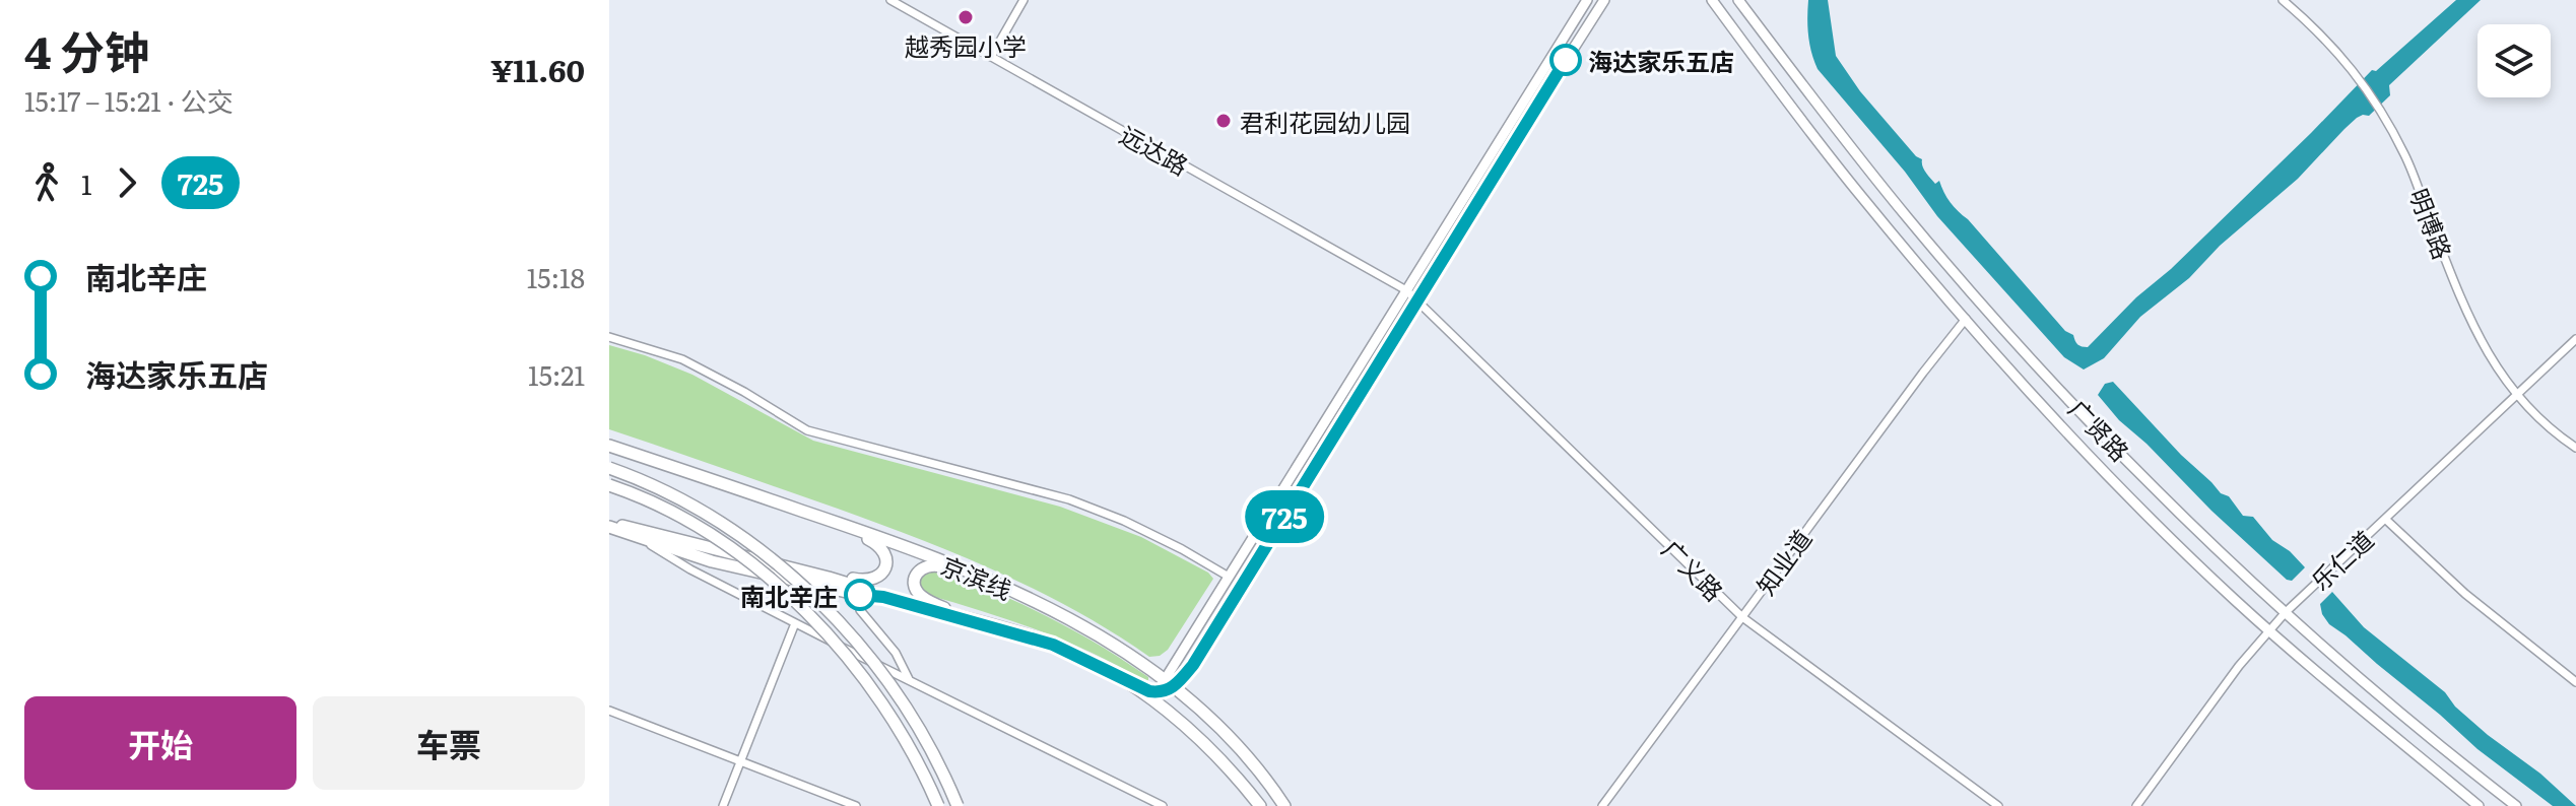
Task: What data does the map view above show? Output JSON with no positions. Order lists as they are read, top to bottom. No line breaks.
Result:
{"streets":{"highway":["京滨线"],"main road":["广贤路"],"street":["远达路","明博路","乐仁道","知业道","广义路"]},"crossings":[["远达路","广义路"],["明博路","乐仁道"],["广贤路","乐仁道"],["广贤路","知业道"],["知业道","广义路"]],"places":["越秀园小学","海达家乐五店","君利花园幼儿园","南北辛庄"],"lines":["bus line 725"],"page":{"heading":["4 分钟","15:17 – 15:21 · 公交","¥11.60"],"on_map":"725","legs":["1","725"],"list":[{"name":"南北辛庄","value":"15:18"},{"name":"海达家乐五店","value":"15:21"}],"buttons":["开始","车票"]}}
